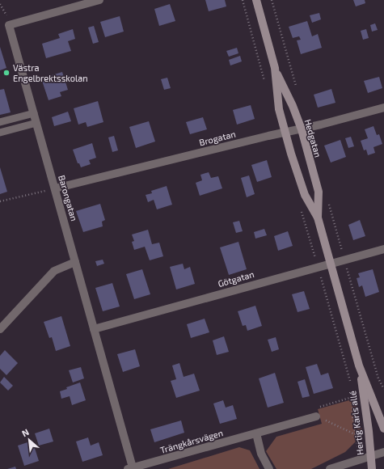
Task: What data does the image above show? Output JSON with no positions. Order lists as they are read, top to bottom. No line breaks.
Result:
{"streets":{"main road":["Hedgatan","Hertig Karls allé"],"street":["Brogatan","Barongatan","Götgatan","Trängkårsvägen"]},"crossings":[["Brogatan","Hedgatan"],["Brogatan","Barongatan"],["Hedgatan","Götgatan"],["Hedgatan","Hertig Karls allé"],["Barongatan","Götgatan"],["Barongatan","Trängkårsvägen"]],"places":["Västra Engelbrektsskolan"],"north":"top left"}
